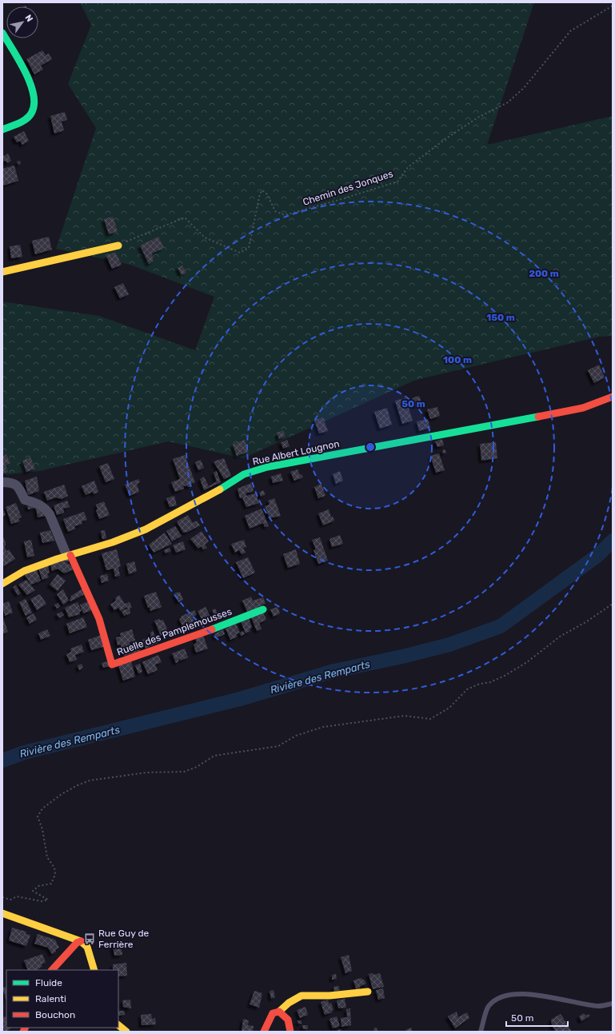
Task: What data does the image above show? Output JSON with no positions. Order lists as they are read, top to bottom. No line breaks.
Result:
{"streets":{"street":["Rue Albert Lougnon","Ruelle des Pamplemousses"],"path":["Chemin des Jonques"]},"crossings":[["Rue Albert Lougnon","Ruelle des Pamplemousses"]],"water":["Rivière des Remparts"],"places":{"bus stop":["Rue Guy de Ferrière"]},"legend":["Fluide","Ralenti","Bouchon"],"scale_bar":"50 m","north":"top right","rings":["200 m","150 m","100 m","50 m"]}
